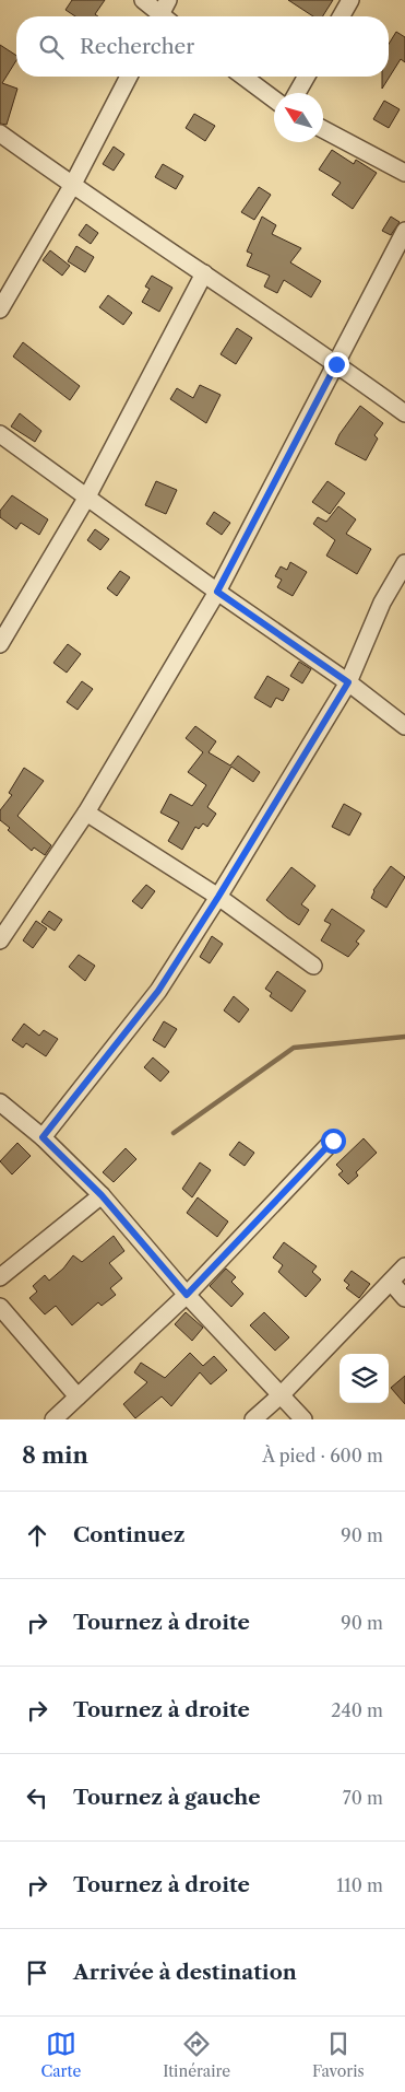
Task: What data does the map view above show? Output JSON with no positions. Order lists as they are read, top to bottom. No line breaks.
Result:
{"north":"top left","page":{"search":"Rechercher","heading":["8 min","À pied · 600 m"],"list":[["Continuez","90 m"],["Tournez à droite","90 m"],["Tournez à droite","240 m"],["Tournez à gauche","70 m"],["Tournez à droite","110 m"],"Arrivée à destination"],"nav":["Carte","Itinéraire","Favoris"]}}
